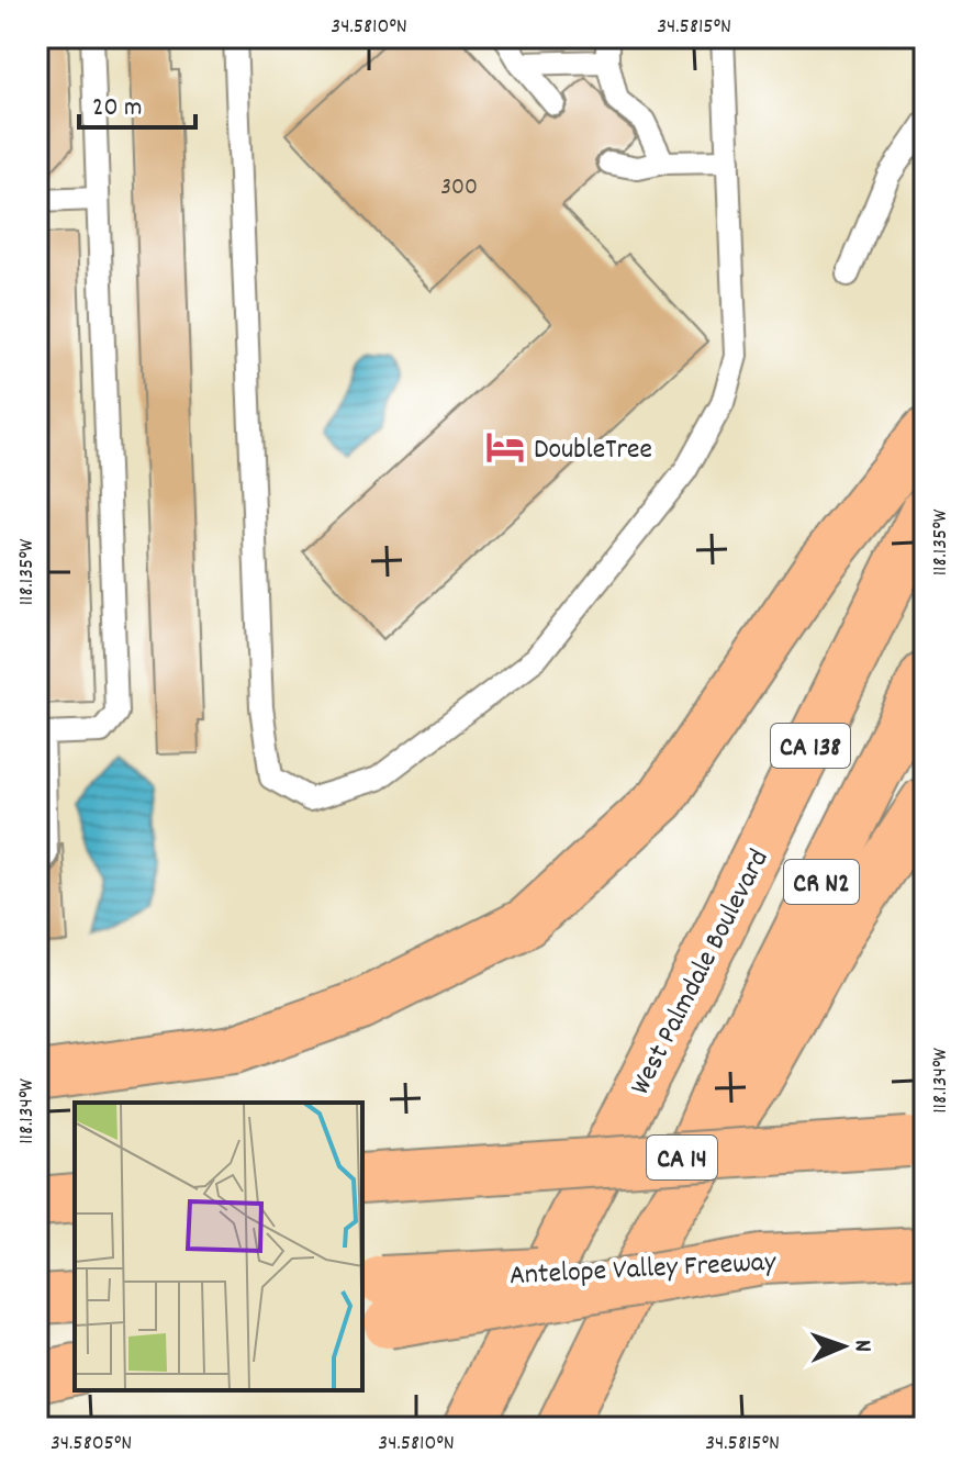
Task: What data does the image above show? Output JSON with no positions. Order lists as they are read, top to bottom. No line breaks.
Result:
{"streets":{"main road":["CA 138","CR N2","West Palmdale Boulevard","CA 14","Antelope Valley Freeway"]},"places":{"hotel":["DoubleTree"]},"house_numbers":["300"],"scale_bar":"20 m","north":"right","coordinates":["34.5810°N","34.5815°N","118.135°W","118.134°W","34.5805°N"]}
